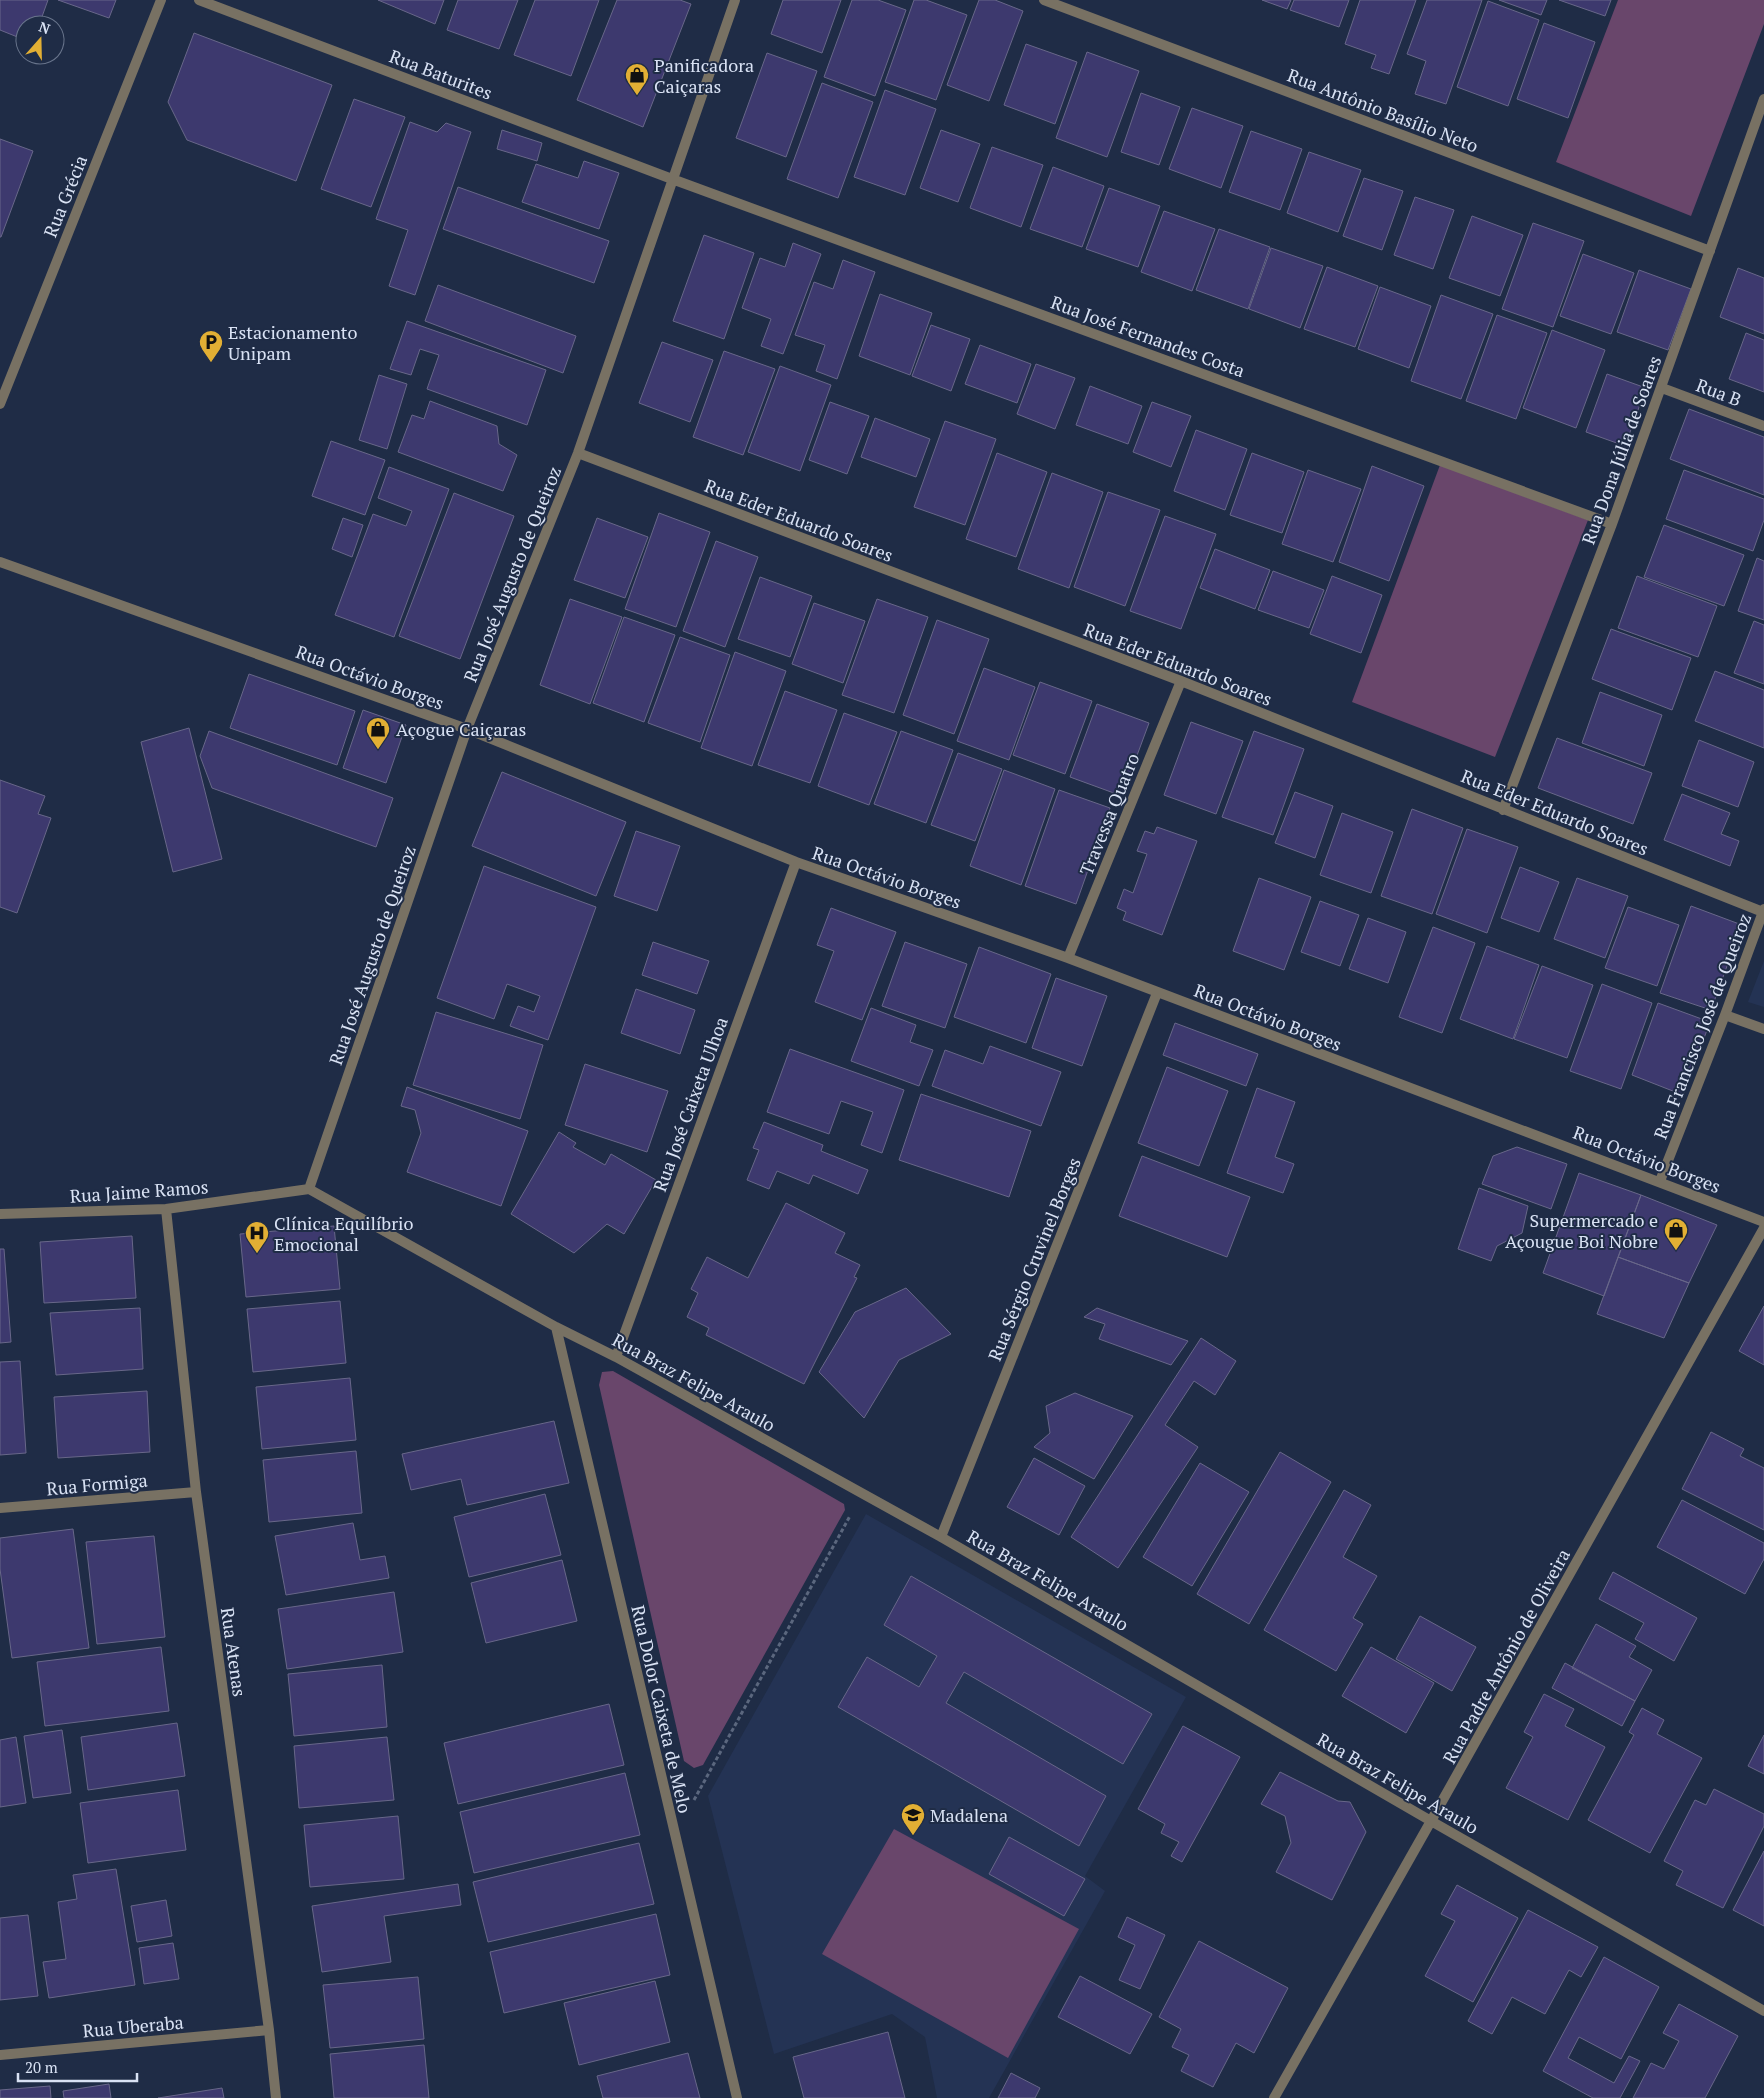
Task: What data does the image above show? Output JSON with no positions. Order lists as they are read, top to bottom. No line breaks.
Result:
{"streets":{"street":["Rua Baturites","Rua Antônio Basílio Neto","Rua Grécia","Rua José Fernandes Costa","Rua B","Rua Dona Júlia de Soares","Rua Eder Eduardo Soares","Rua José Augusto de Queiroz","Rua Octávio Borges","Travessa Quatro","Rua Francisco José de Queiroz","Rua José Caixeta Ulhoa","Rua Jaime Ramos","Rua Sérgio Cruvinel Borges","Rua Braz Felipe Araulo","Rua Formiga","Rua Atenas","Rua Padre Antônio de Oliveira","Rua Dolor Caixeta de Melo","Rua Uberaba"]},"crossings":[["Rua Baturites","Rua José Fernandes Costa"],["Rua Baturites","Rua José Augusto de Queiroz"],["Rua Antônio Basílio Neto","Rua Dona Júlia de Soares"],["Rua José Fernandes Costa","Rua Dona Júlia de Soares"],["Rua José Fernandes Costa","Rua José Augusto de Queiroz"],["Rua B","Rua Dona Júlia de Soares"],["Rua Dona Júlia de Soares","Rua Eder Eduardo Soares"],["Rua Eder Eduardo Soares","Rua José Augusto de Queiroz"],["Rua Eder Eduardo Soares","Travessa Quatro"],["Rua Eder Eduardo Soares","Rua Francisco José de Queiroz"],["Rua José Augusto de Queiroz","Rua Octávio Borges"],["Rua José Augusto de Queiroz","Rua Jaime Ramos"],["Rua José Augusto de Queiroz","Rua Braz Felipe Araulo"],["Rua Octávio Borges","Travessa Quatro"],["Rua Octávio Borges","Rua Francisco José de Queiroz"],["Rua Octávio Borges","Rua José Caixeta Ulhoa"],["Rua Octávio Borges","Rua Sérgio Cruvinel Borges"],["Rua José Caixeta Ulhoa","Rua Braz Felipe Araulo"],["Rua Jaime Ramos","Rua Braz Felipe Araulo"],["Rua Jaime Ramos","Rua Atenas"],["Rua Sérgio Cruvinel Borges","Rua Braz Felipe Araulo"],["Rua Braz Felipe Araulo","Rua Padre Antônio de Oliveira"],["Rua Braz Felipe Araulo","Rua Dolor Caixeta de Melo"],["Rua Formiga","Rua Atenas"],["Rua Atenas","Rua Uberaba"]],"places":{"shop":["Panificadora Caiçaras","Açogue Caiçaras","Supermercado e Açougue Boi Nobre"],"parking":["Estacionamento Unipam"],"hospital":["Clínica Equilíbrio Emocional"],"school or university":["Madalena"]},"scale_bar":"20 m","north":"top"}
